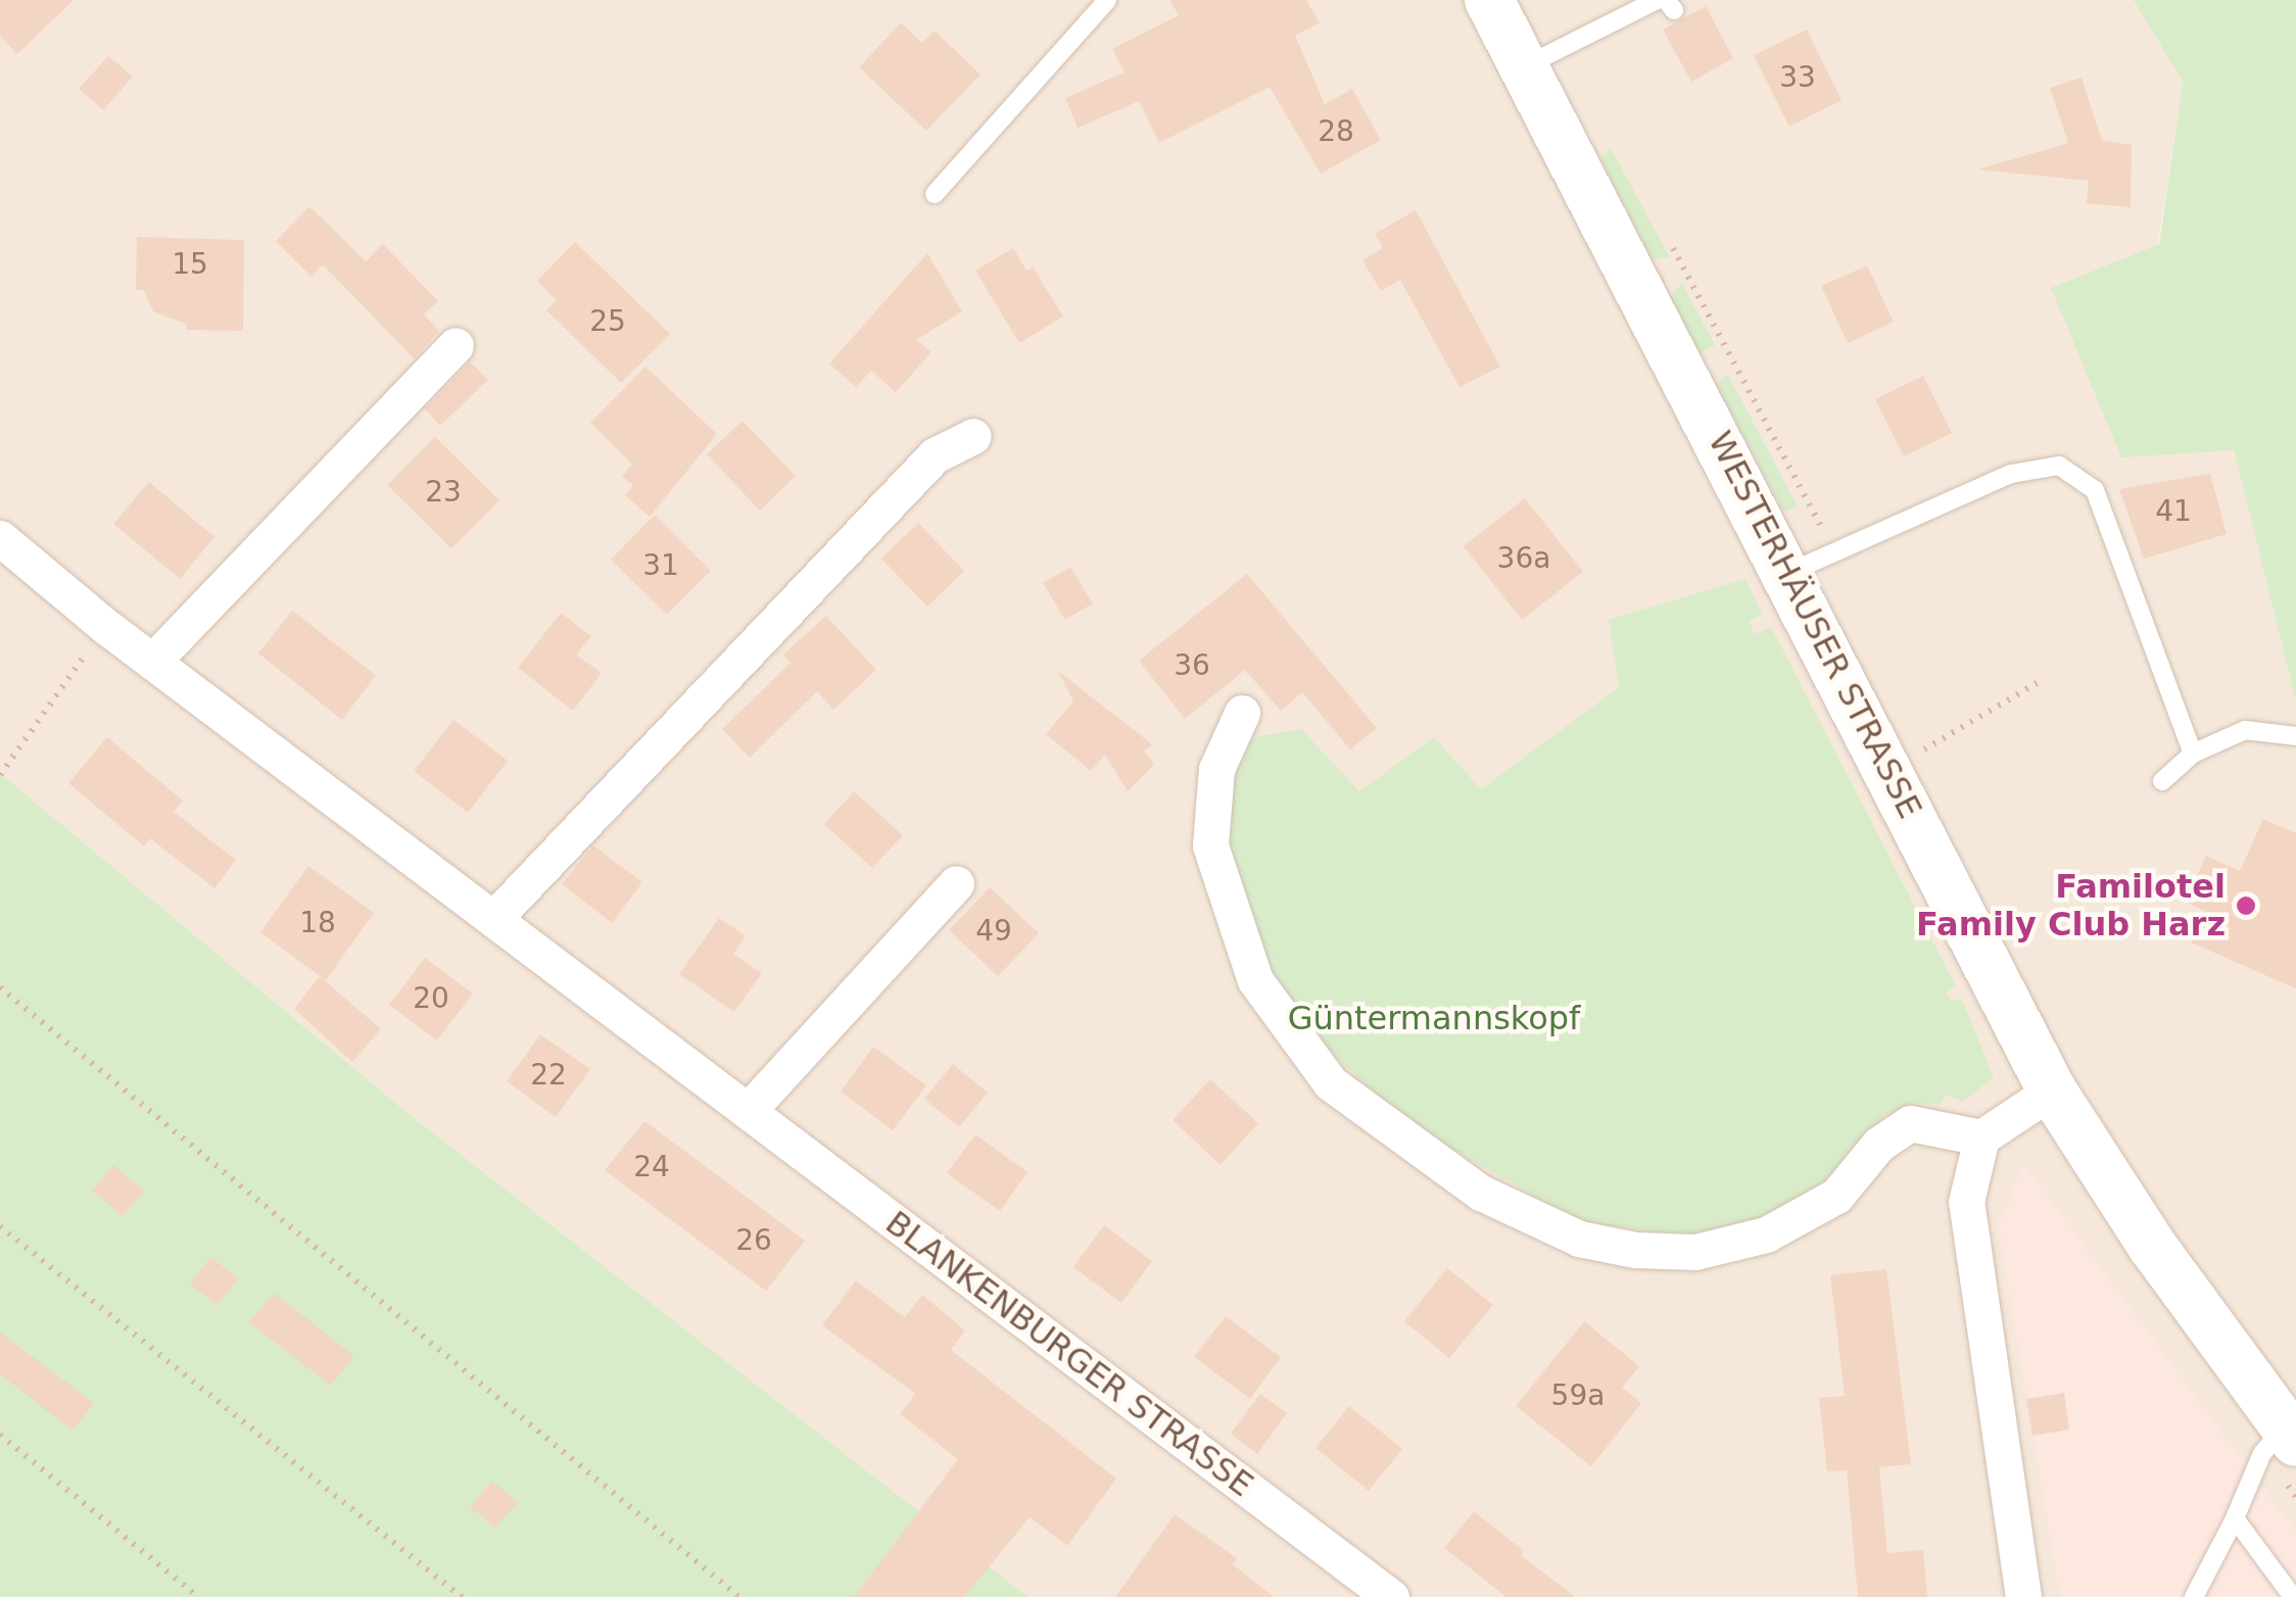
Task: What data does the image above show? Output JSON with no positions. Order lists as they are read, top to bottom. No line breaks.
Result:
{"streets":{"main road":["WESTERHÄUSER STRASSE"],"street":["BLANKENBURGER STRASSE"]},"parks":["Güntermannskopf"],"places":["Familotel Family Club Harz"],"house_numbers":["33","28","15","25","23","41","36a","31","36","18","49","20","22","24","26","59a"]}
